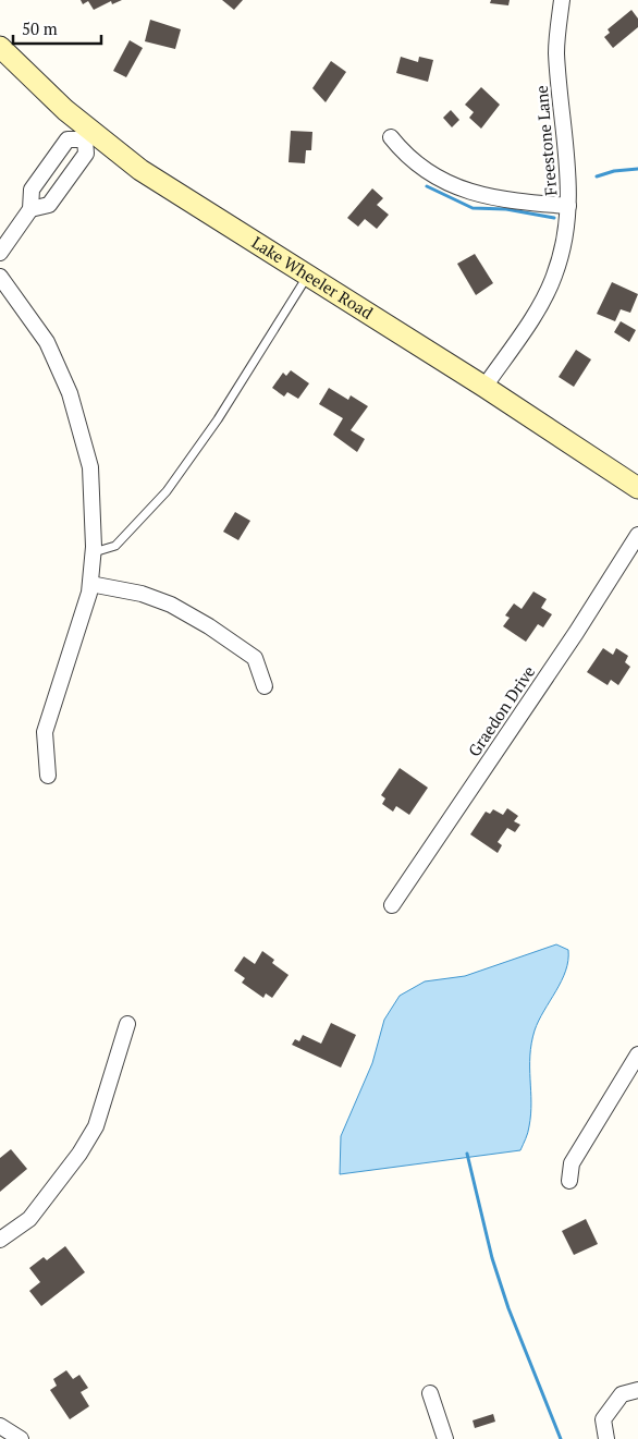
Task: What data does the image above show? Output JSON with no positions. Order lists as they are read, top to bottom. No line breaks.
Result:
{"streets":{"street":["Freestone Lane","Lake Wheeler Road","Graedon Drive"]},"crossings":[["Freestone Lane","Lake Wheeler Road"]],"scale_bar":"50 m"}
